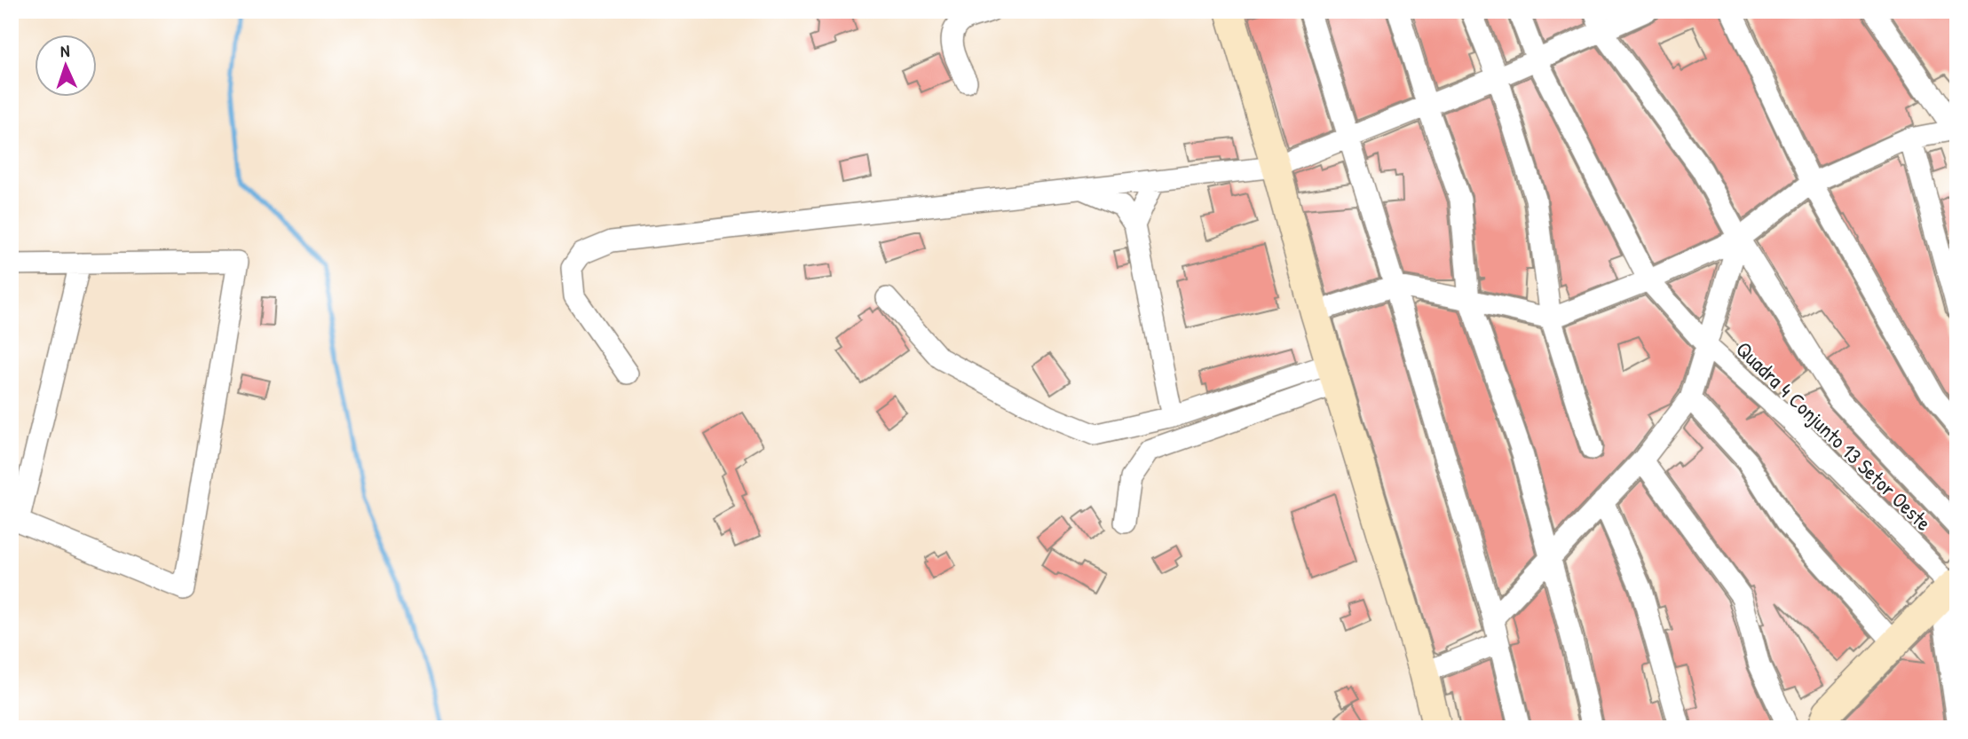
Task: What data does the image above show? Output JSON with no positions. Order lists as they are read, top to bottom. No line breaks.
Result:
{"streets":{"street":["Quadra 4 Conjunto 13 Setor Oeste"]},"north":"top"}
